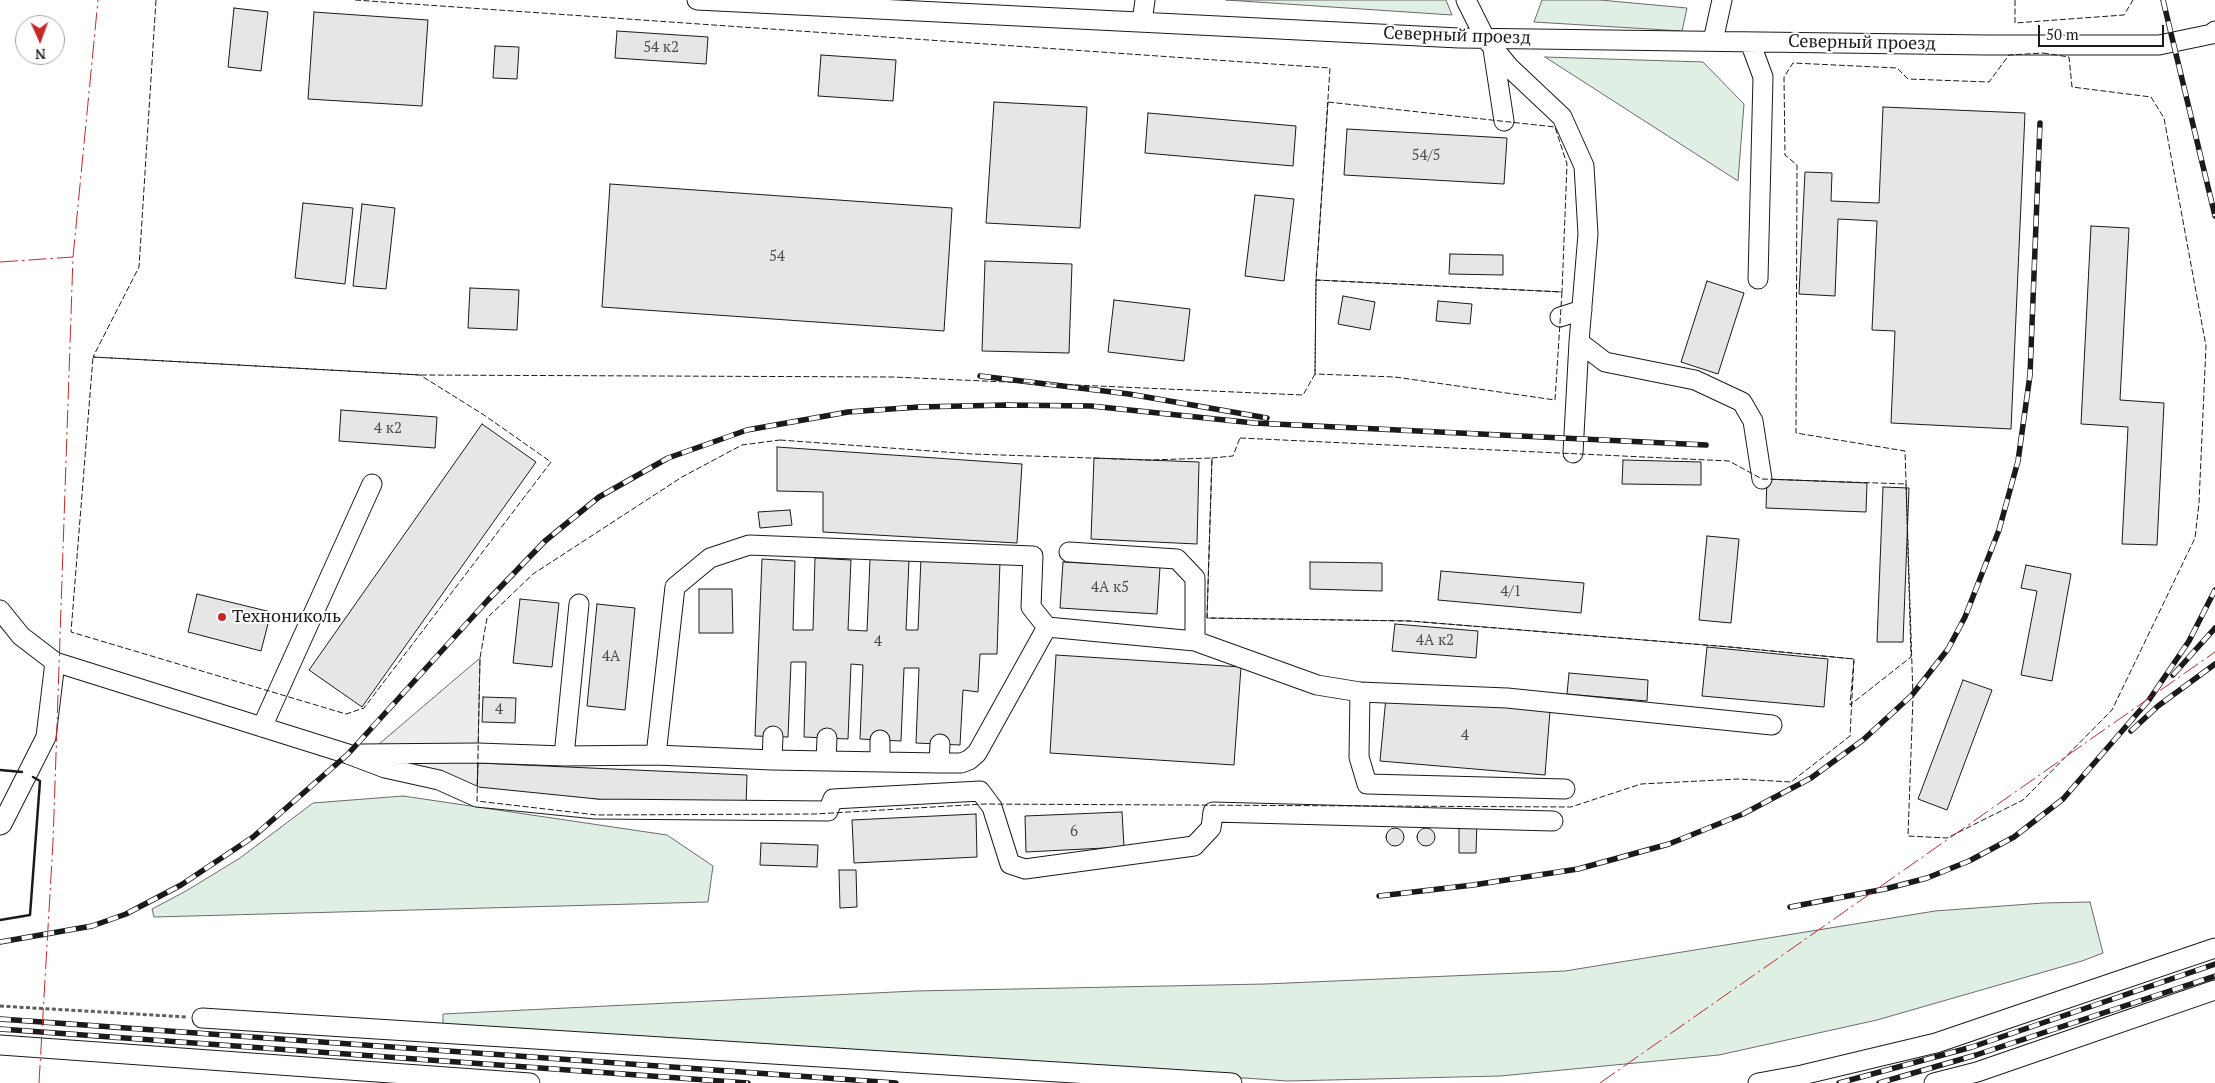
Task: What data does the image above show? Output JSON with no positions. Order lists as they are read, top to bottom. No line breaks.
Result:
{"streets":{"street":["Северный проезд"]},"places":["Технониколь"],"house_numbers":["54 к2","54/5","54","4 к2","4А к5","4/1","4А к2","4","4А","4","4","6"],"scale_bar":"50 m","north":"bottom"}
